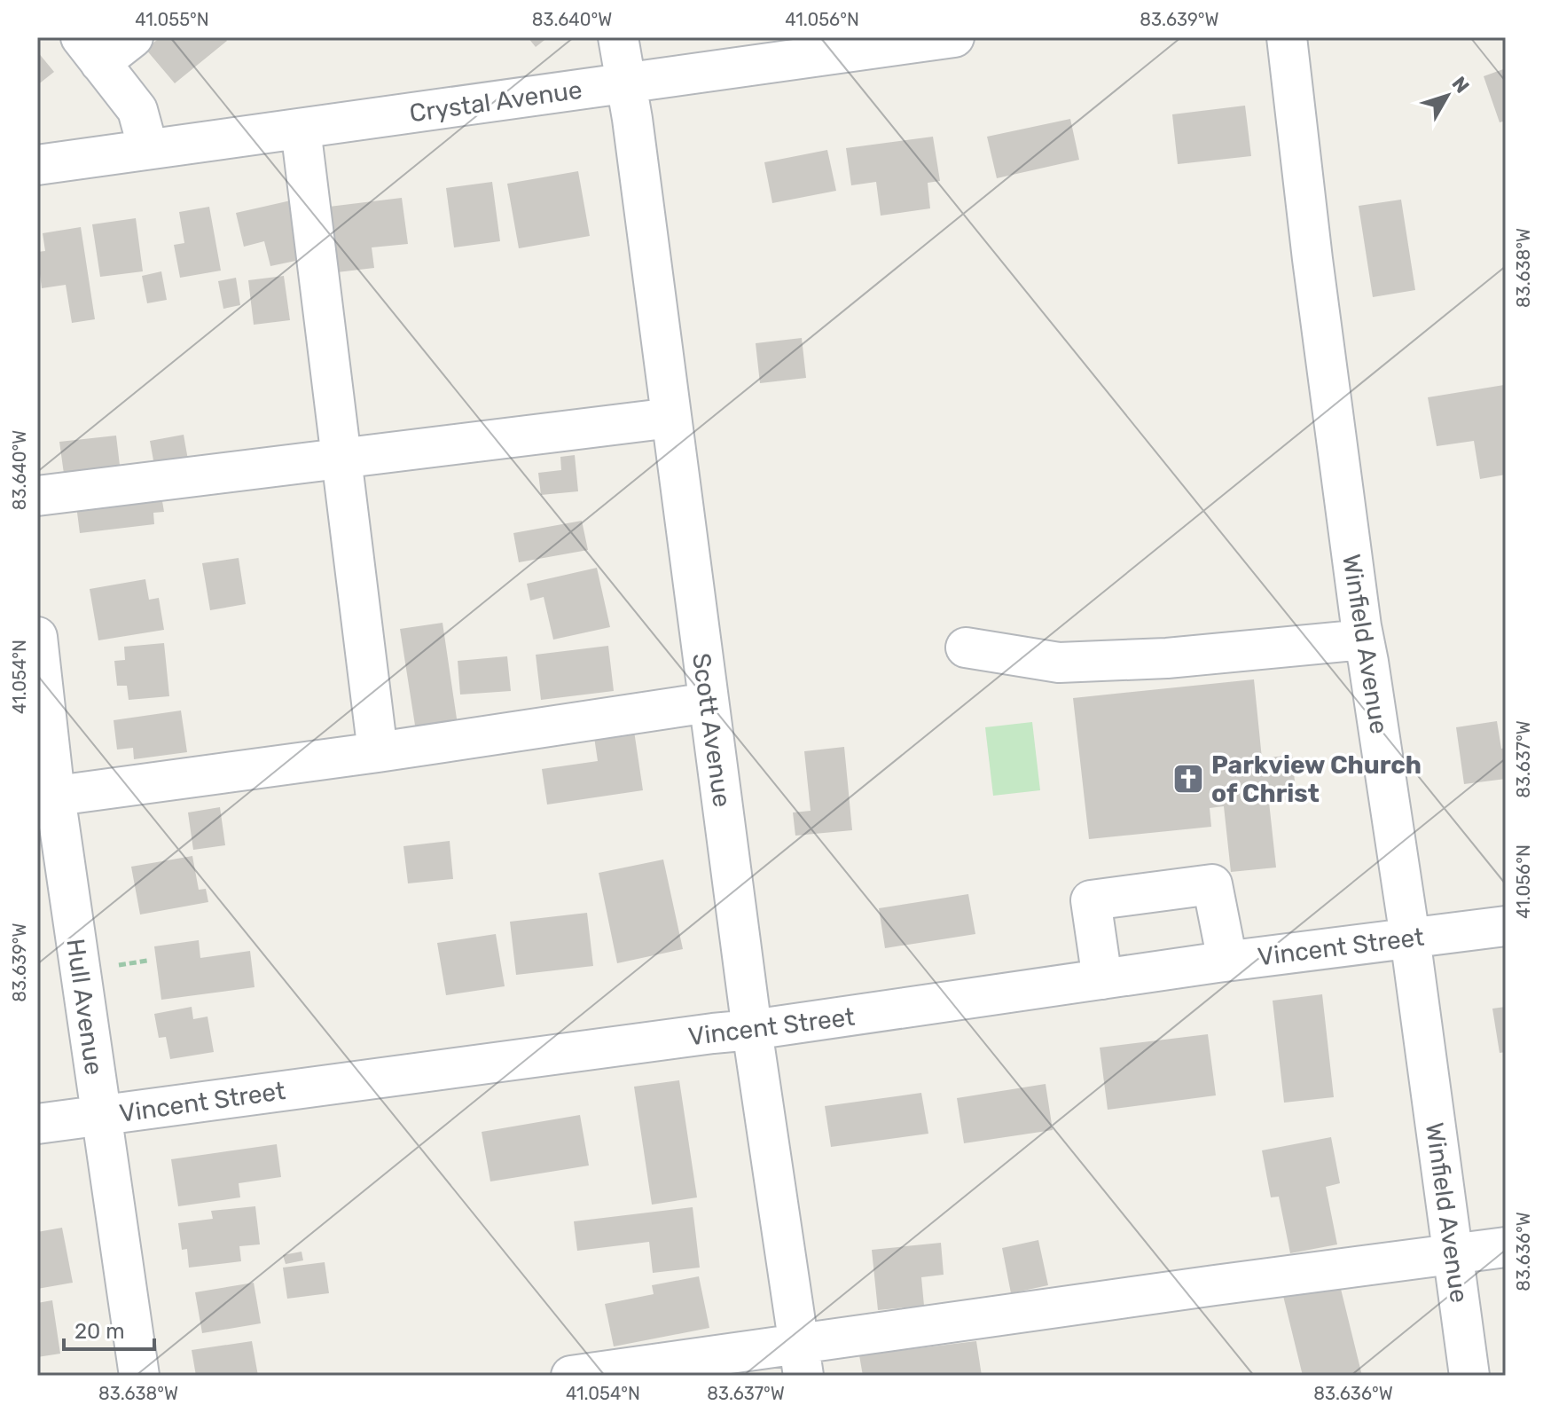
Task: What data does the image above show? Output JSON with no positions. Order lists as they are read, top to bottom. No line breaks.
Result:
{"streets":{"street":["Crystal Avenue","Winfield Avenue","Scott Avenue","Vincent Street","Hull Avenue"]},"crossings":[["Crystal Avenue","Scott Avenue"],["Winfield Avenue","Vincent Street"],["Scott Avenue","Vincent Street"],["Vincent Street","Hull Avenue"]],"places":{"church":["Parkview Church of Christ"]},"scale_bar":"20 m","north":"top right","coordinates":["41.055°N","83.640°W","41.056°N","83.639°W","83.638°W","41.054°N","83.637°W","83.636°W"]}
